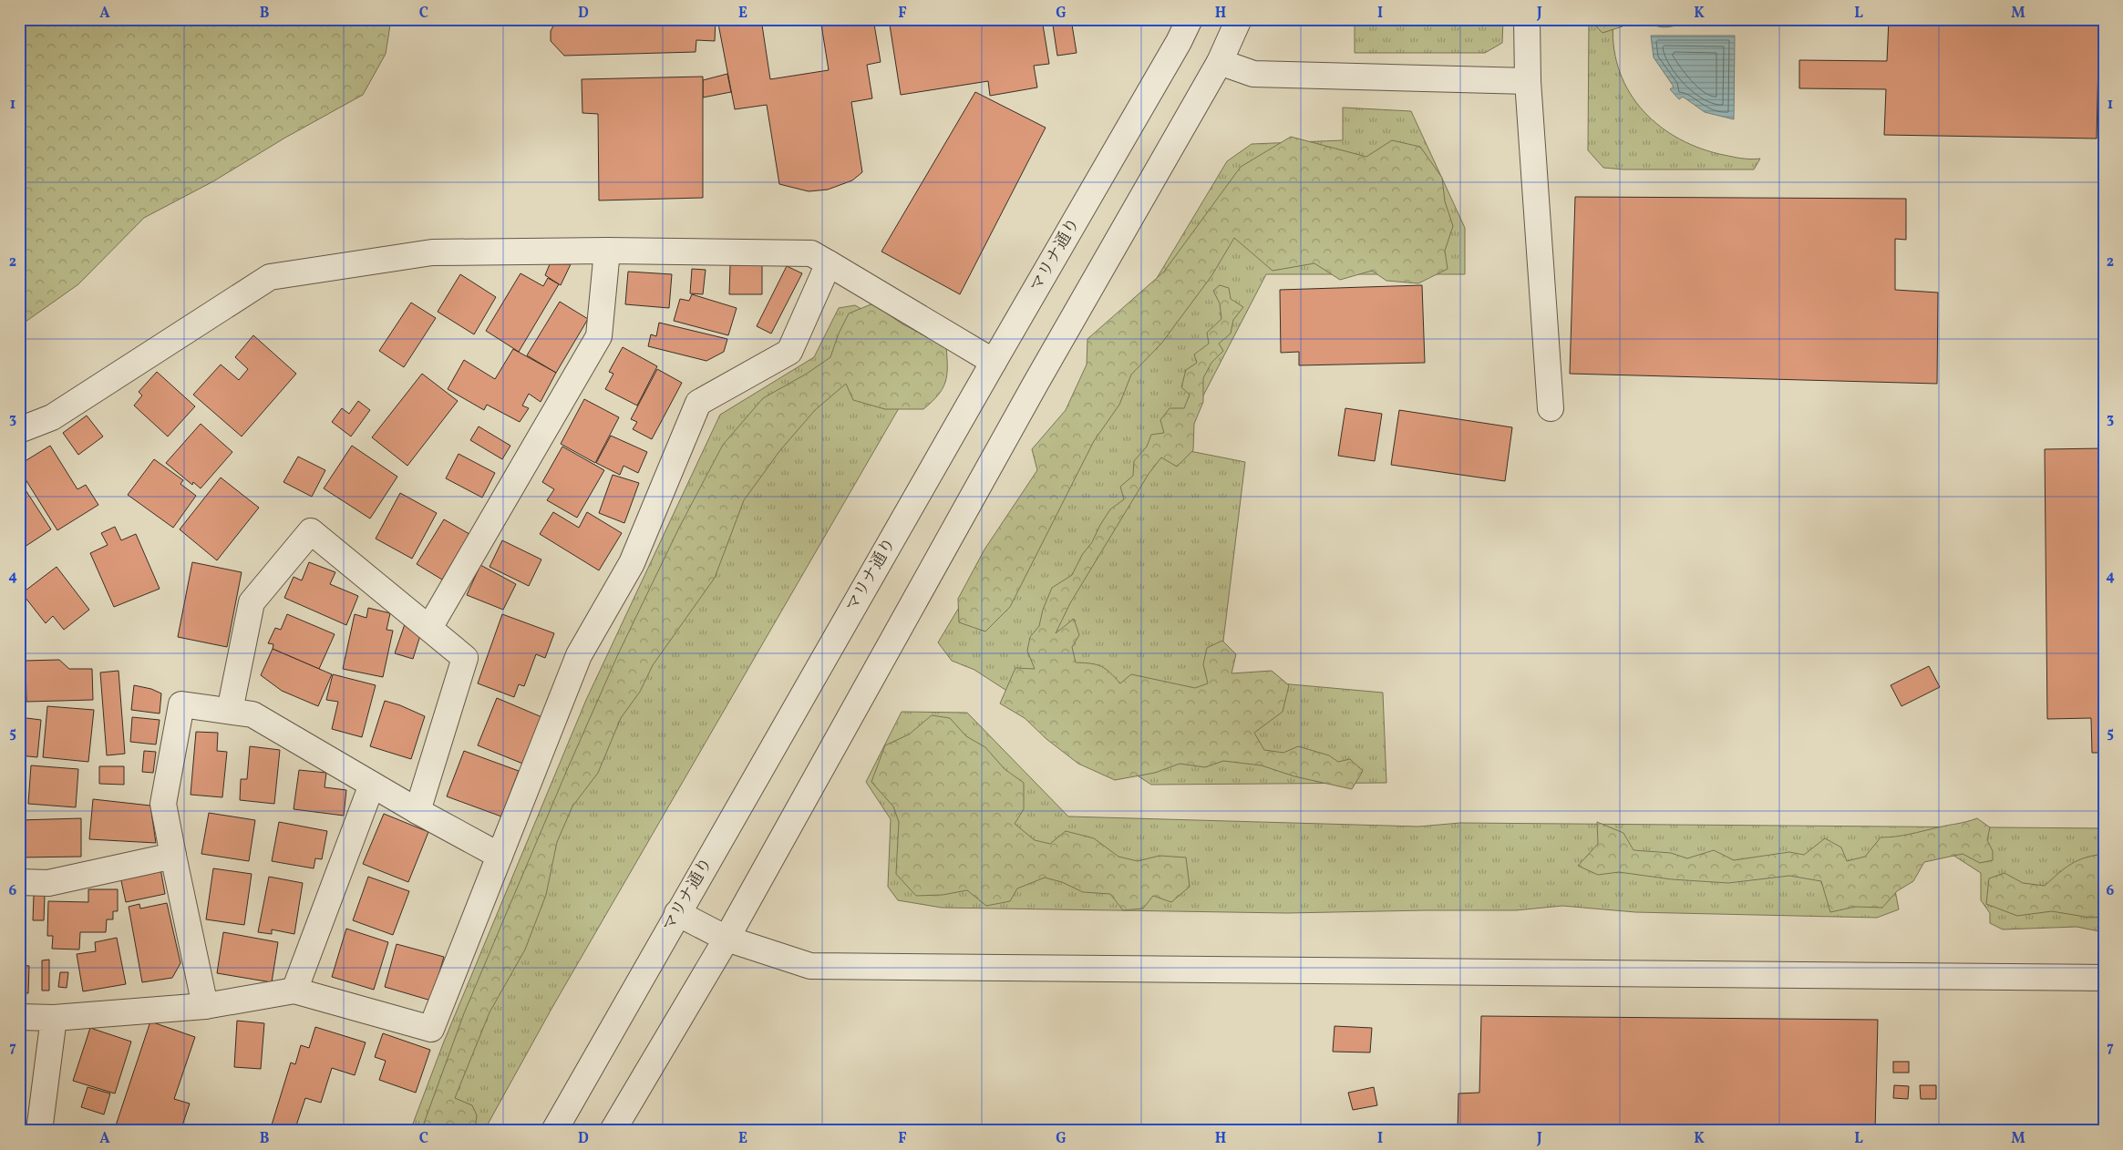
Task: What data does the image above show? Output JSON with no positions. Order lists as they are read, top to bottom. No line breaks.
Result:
{"streets":{"street":["マリナ通り"]},"grid":{"columns":["A","B","C","D","E","F","G","H","I","J","K","L","M"],"rows":["1","2","3","4","5","6","7"]}}
